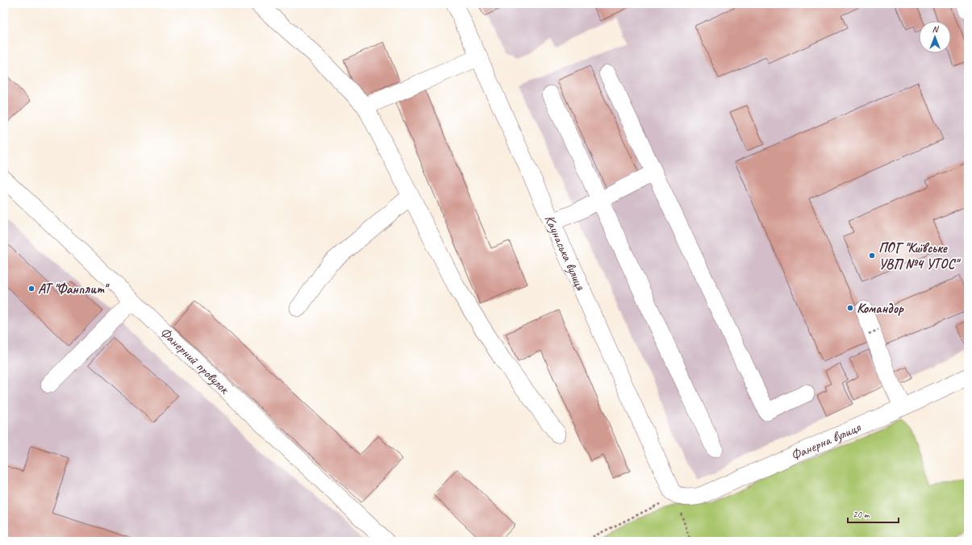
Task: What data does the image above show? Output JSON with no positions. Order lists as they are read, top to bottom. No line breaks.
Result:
{"streets":{"street":["Каунаська вулиця","Фанерний провулок","Фанерна вулиця"]},"crossings":[["Каунаська вулиця","Фанерна вулиця"]],"places":["ПОГ \"Київське УВП №4 УТОС\"","АТ \"Фанплит\"","Командор"],"scale_bar":"20 m","north":"top"}
